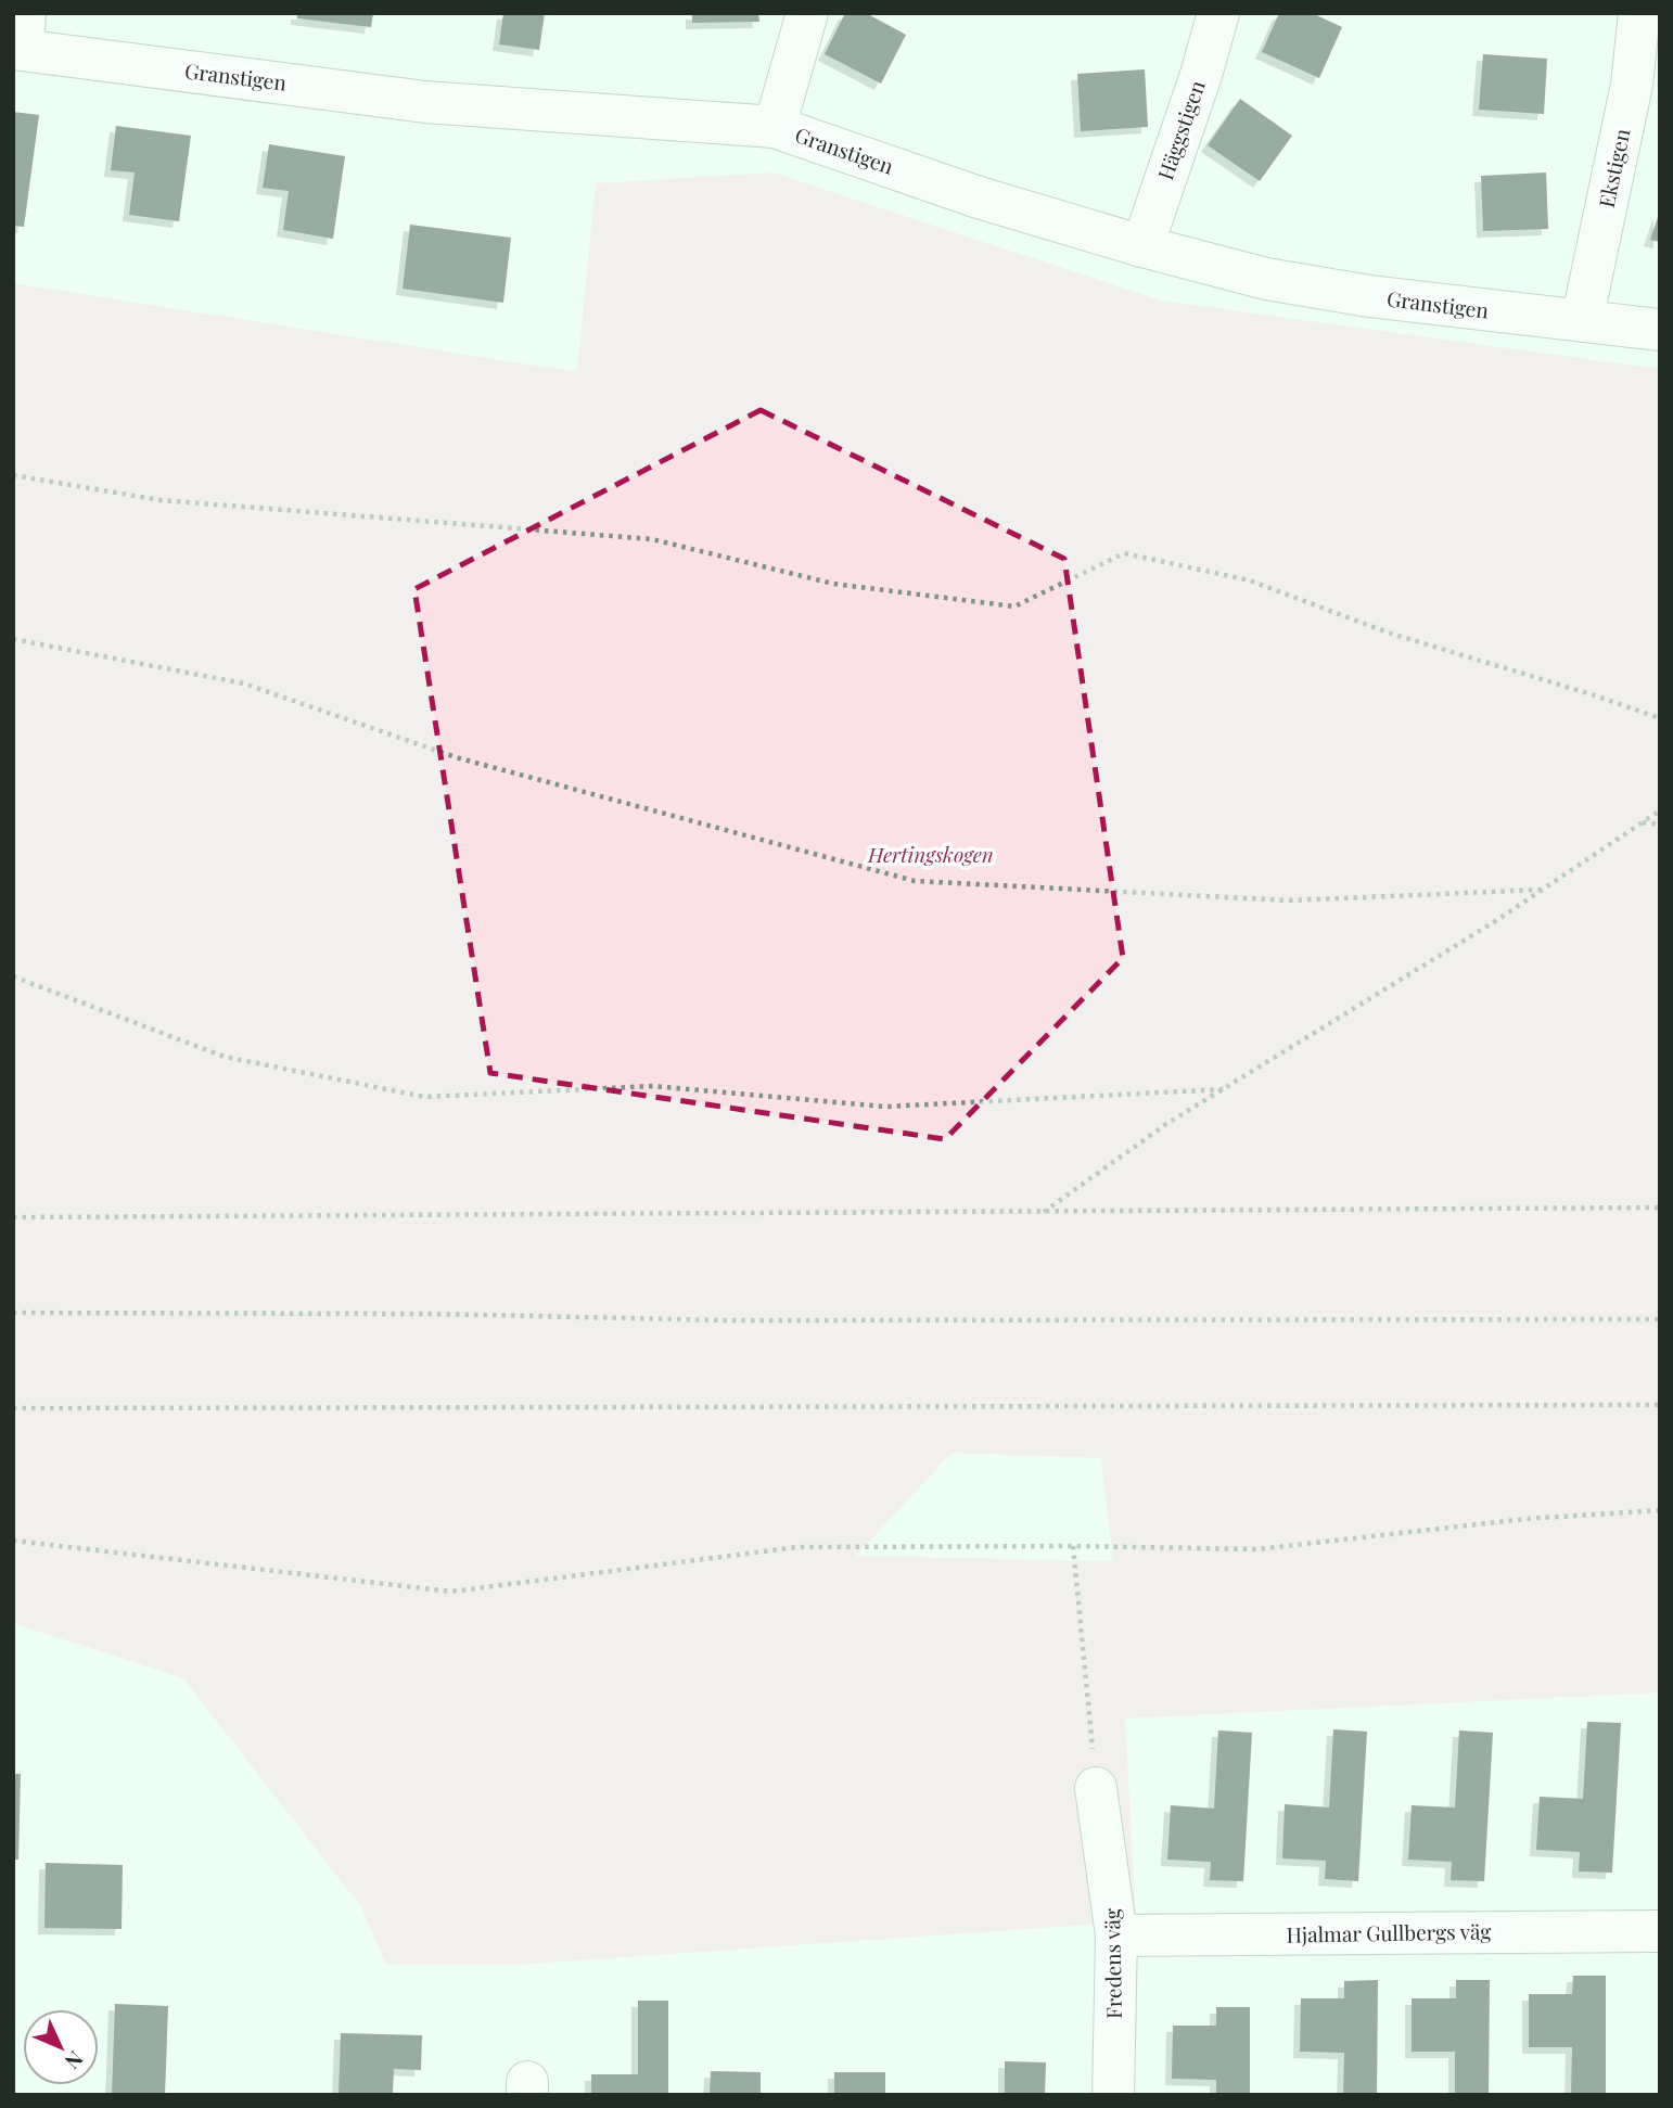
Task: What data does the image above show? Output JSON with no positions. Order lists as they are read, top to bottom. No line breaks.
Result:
{"streets":{"street":["Granstigen","Häggstigen","Ekstigen","Hjalmar Gullbergs väg","Fredens väg"]},"crossings":[["Granstigen","Häggstigen"],["Granstigen","Ekstigen"],["Hjalmar Gullbergs väg","Fredens väg"]],"parks":["Hertingskogen"],"north":"bottom right"}
